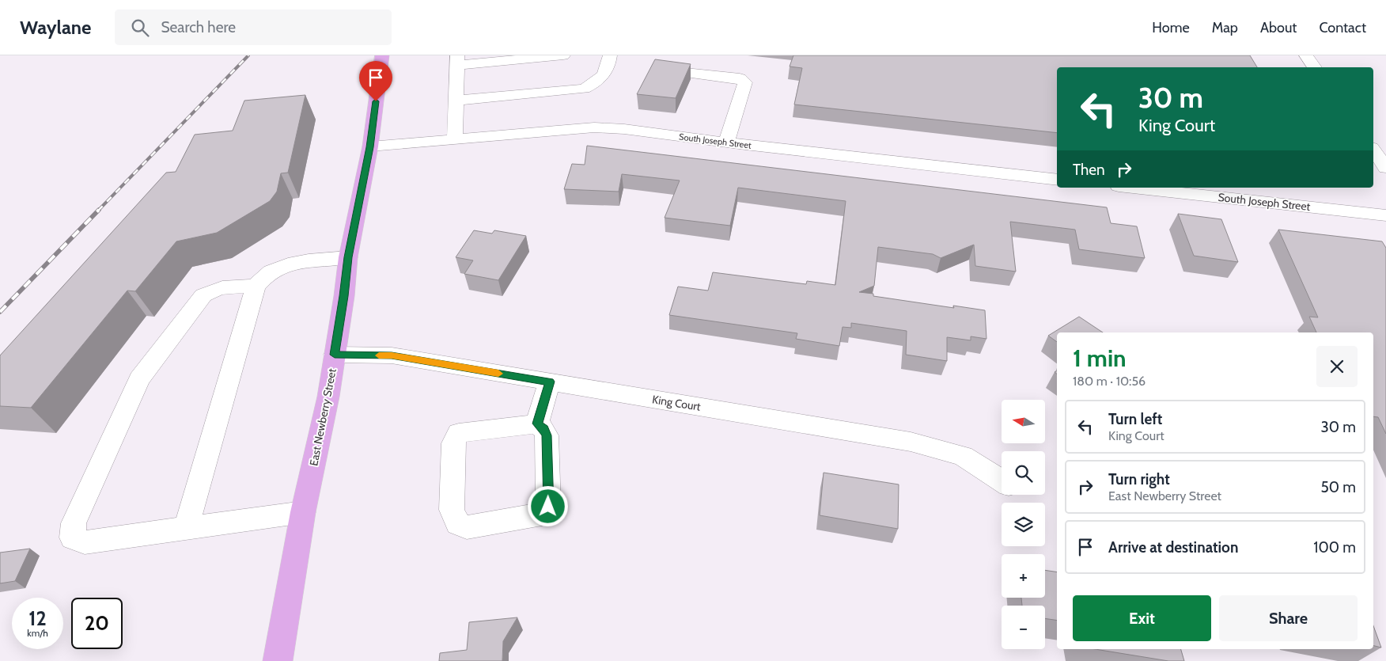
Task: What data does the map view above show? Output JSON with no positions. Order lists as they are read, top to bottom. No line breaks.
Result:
{"streets":{"main road":["East Newberry Street"],"street":["South Joseph Street","King Court"]},"crossings":[["South Joseph Street","East Newberry Street"],["King Court","East Newberry Street"]],"north":"left","page":{"header":"Waylane","search":"Search here","nav":["Home","Map","About","Contact"],"turn":["30 m","King Court"],"then":"Then","heading":["1 min","180 m · 10:56"],"map_buttons":["+","−"],"list":[{"name":"Turn left","note":"King Court","value":"30 m"},{"name":"Turn right","note":"East Newberry Street","value":"50 m"},{"name":"Arrive at destination","value":"100 m"}],"buttons":["Exit","Share"],"speed":"12 km/h","limit":"20"}}
